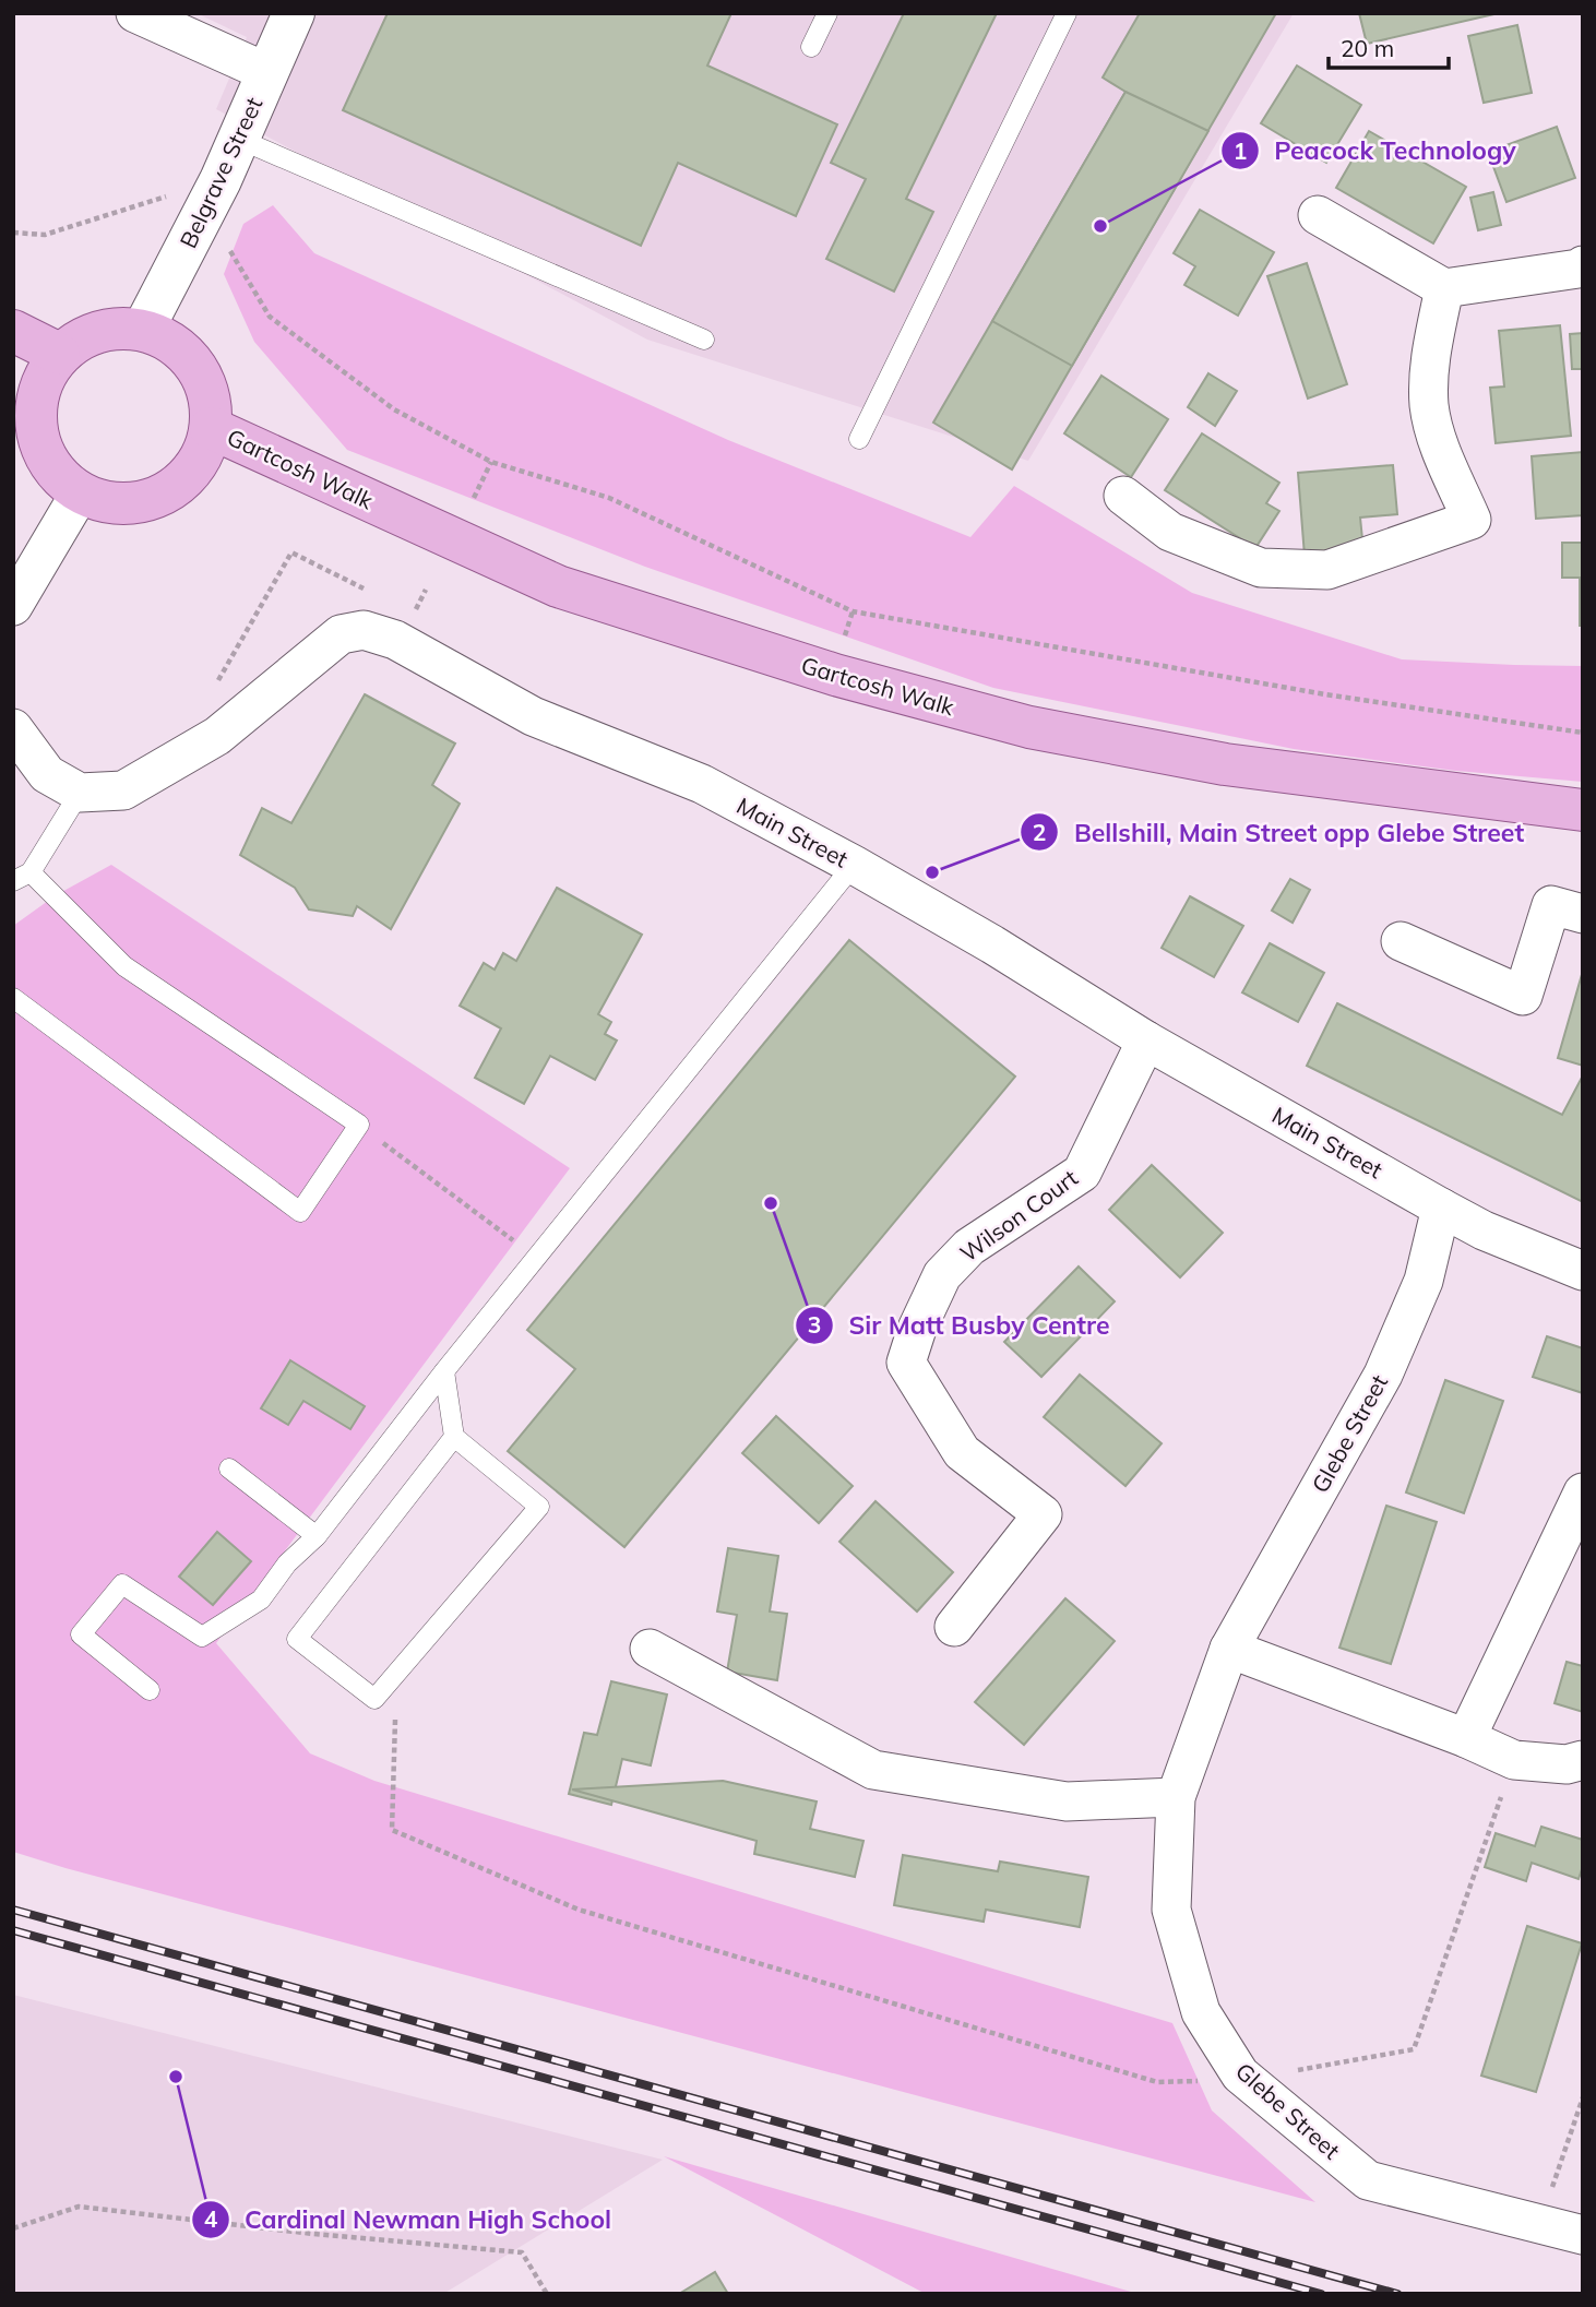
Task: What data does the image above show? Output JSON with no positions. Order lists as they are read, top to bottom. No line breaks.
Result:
{"streets":{"main road":["Gartcosh Walk"],"street":["Belgrave Street","Main Street","Wilson Court","Glebe Street"]},"crossings":[["Belgrave Street","Gartcosh Walk"],["Main Street","Wilson Court"],["Main Street","Glebe Street"]],"places":["Peacock Technology","Bellshill, Main Street opp Glebe Street","Sir Matt Busby Centre","Cardinal Newman High School"],"scale_bar":"20 m"}
